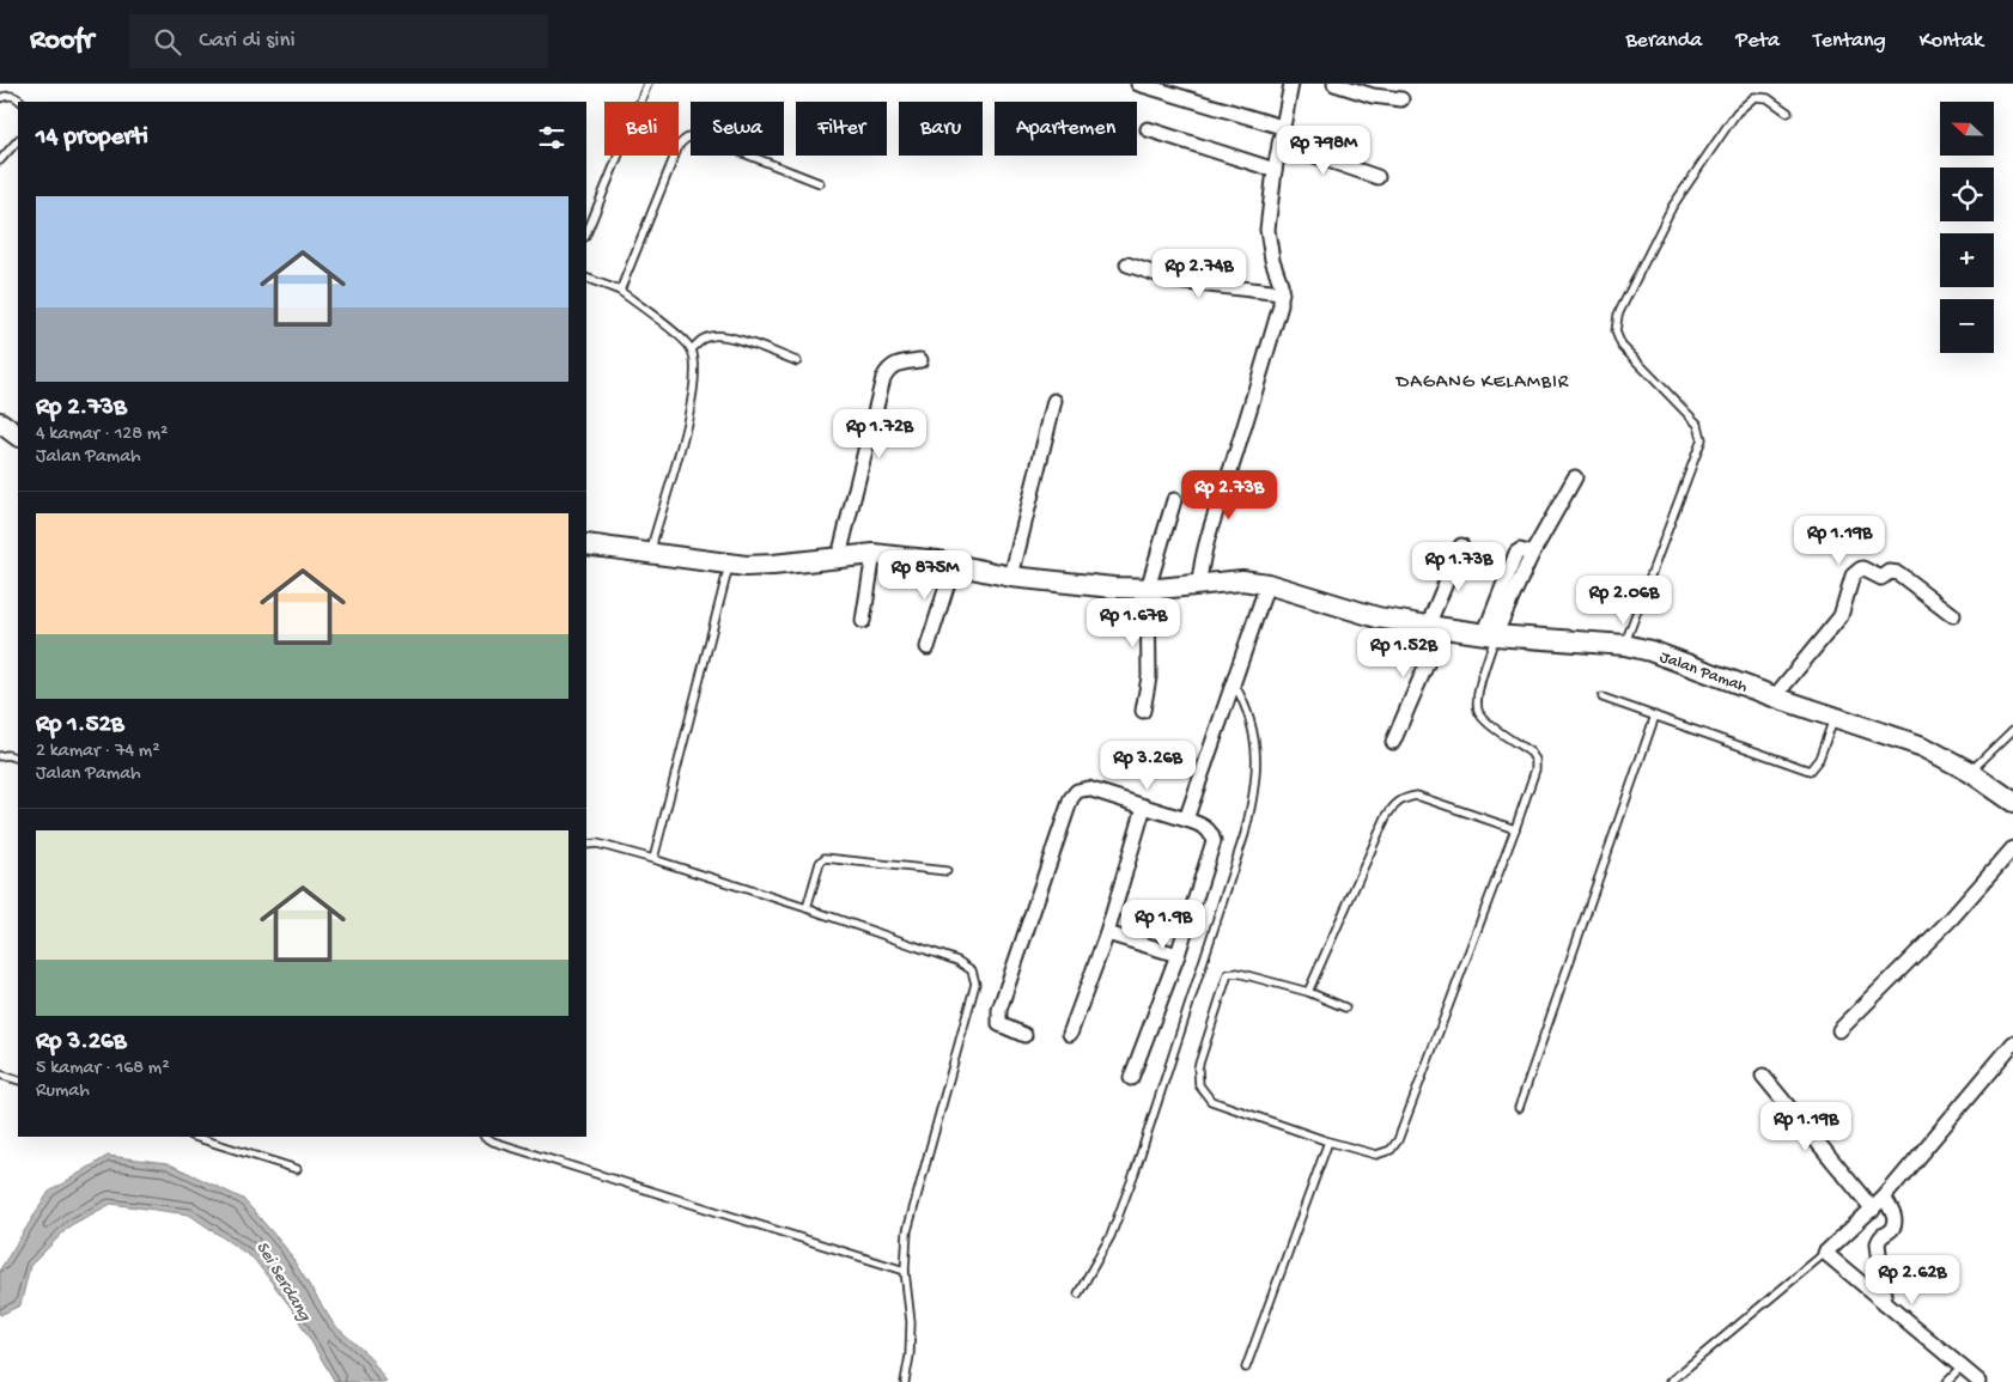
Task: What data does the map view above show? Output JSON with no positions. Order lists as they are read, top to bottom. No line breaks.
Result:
{"streets":{"street":["Jalan Pamah"]},"districts":["DAGANG KELAMBIR"],"water":["Sei Serdang"],"north":"left","page":{"header":"Roofr","search":"Cari di sini","nav":["Beranda","Peta","Tentang","Kontak"],"map_buttons":["+","−"],"chip":["Beli","Sewa","Filter","Baru","Apartemen"],"heading":"14 properti","price":["Rp 798M","Rp 2.74B","Rp 1.72B","Rp 2.73B","Rp 1.19B","Rp 1.73B","Rp 875M","Rp 2.06B","Rp 1.67B","Rp 1.52B","Rp 3.26B","Rp 1.9B","Rp 1.19B","Rp 2.62B"],"list":[{"name":"Rp 2.73B","note":"4 kamar · 128 m² · Jalan Pamah"},{"name":"Rp 1.52B","note":"2 kamar · 74 m² · Jalan Pamah"},{"name":"Rp 3.26B","note":"5 kamar · 168 m² · Rumah"}]}}
